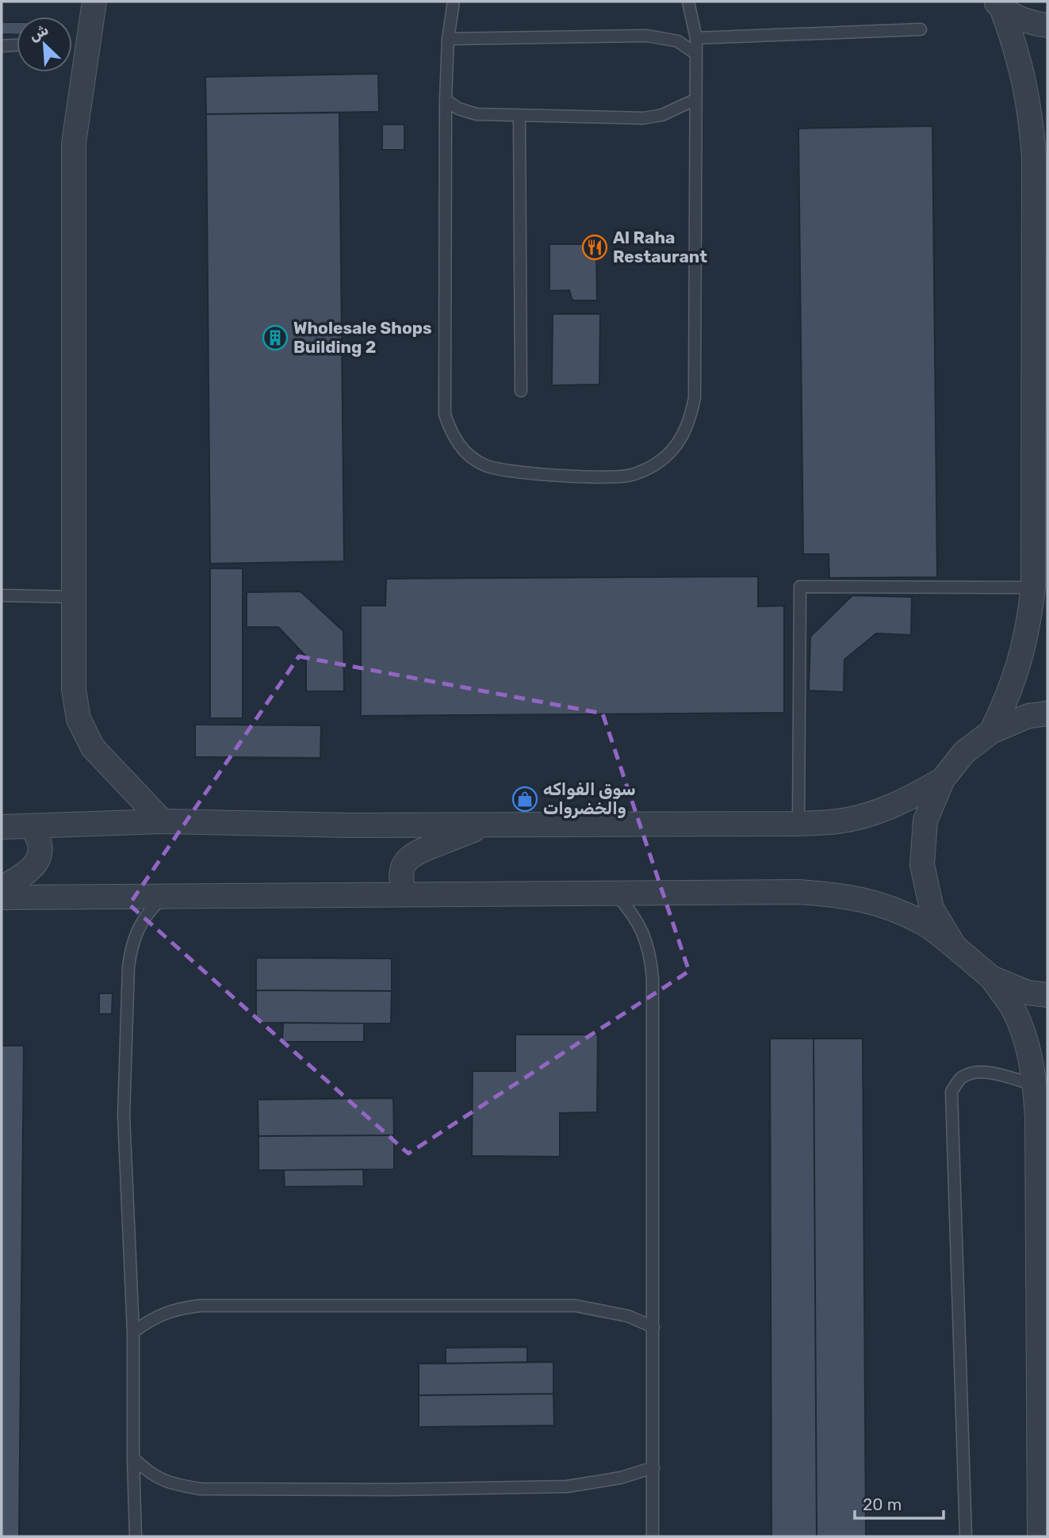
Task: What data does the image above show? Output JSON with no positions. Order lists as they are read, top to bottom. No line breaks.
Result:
{"places":{"restaurant":["Al Raha Restaurant"],"building":["Wholesale Shops Building 2"],"shop":["سوق الفواكه والخضروات"]},"scale_bar":"20 m","north":"top left"}
